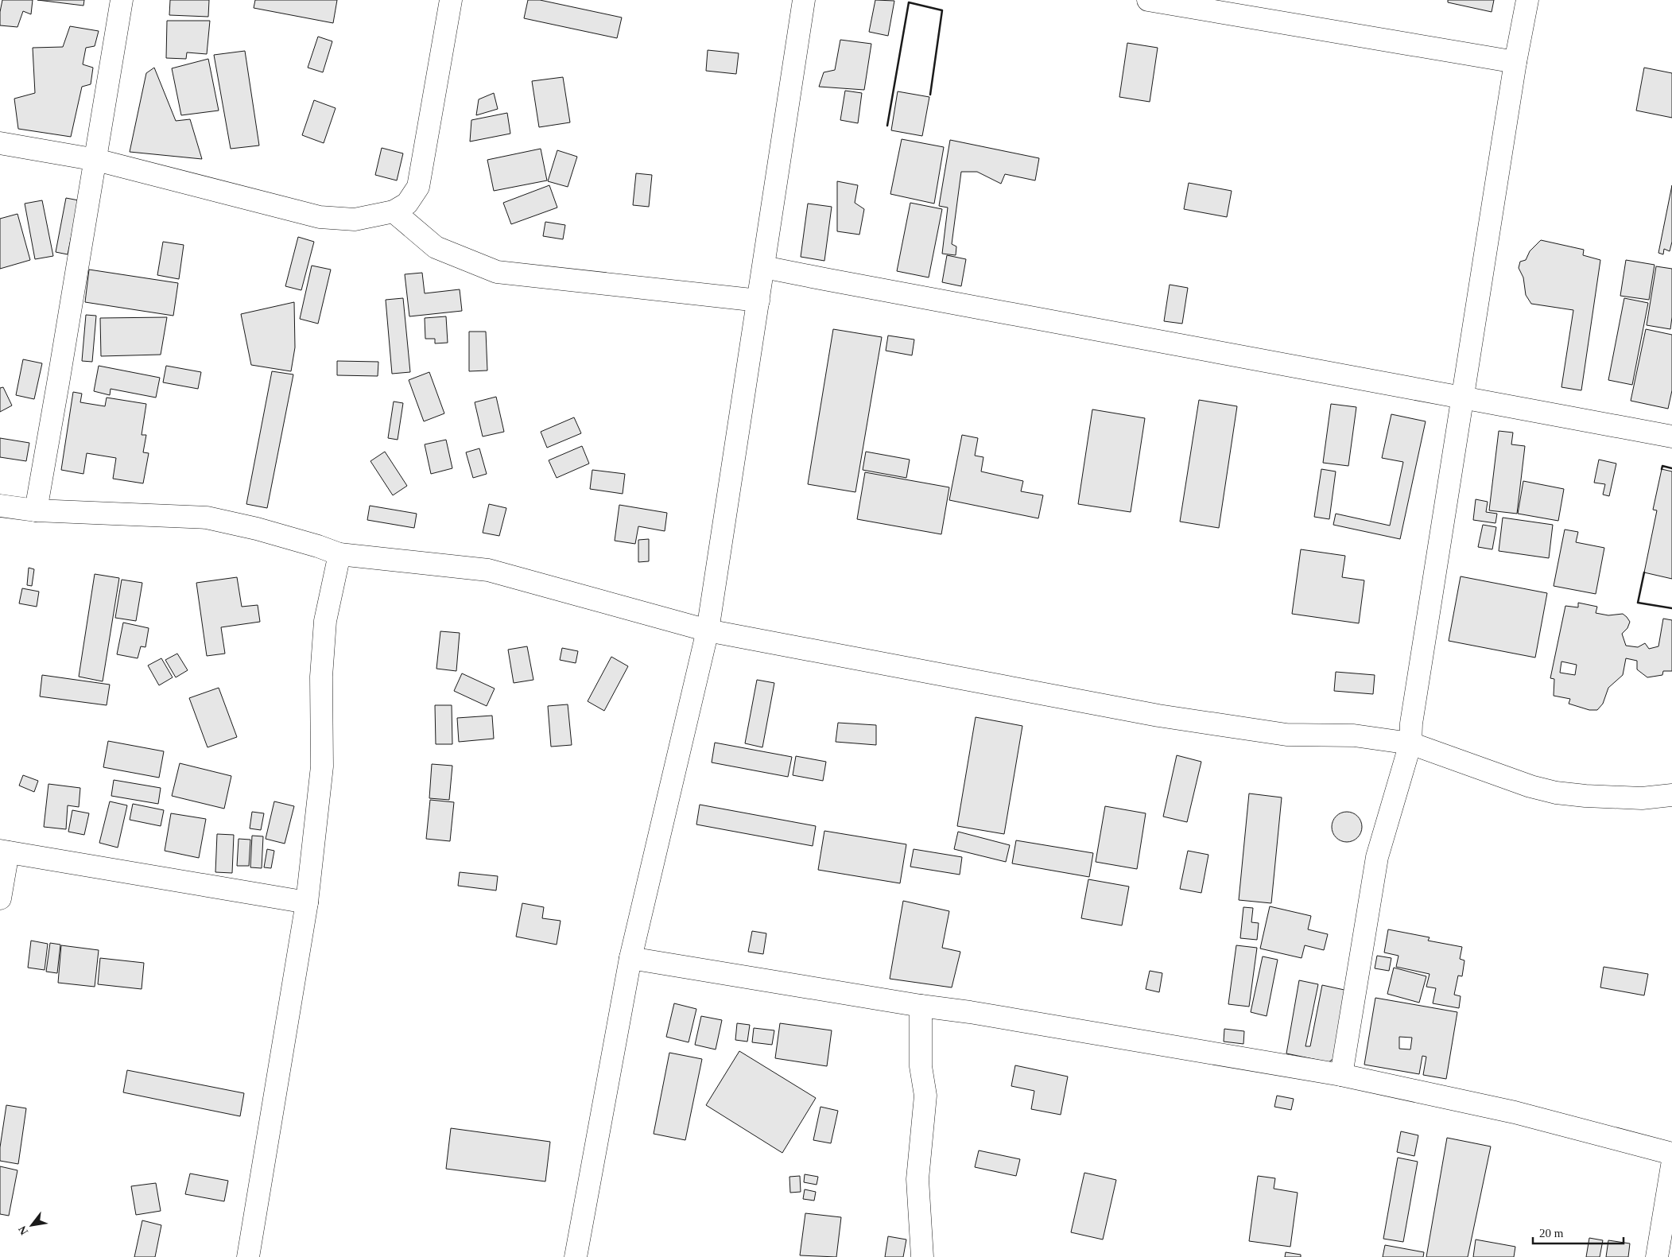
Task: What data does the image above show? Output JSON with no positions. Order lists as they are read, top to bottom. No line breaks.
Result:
{"scale_bar":"20 m","north":"bottom left"}
